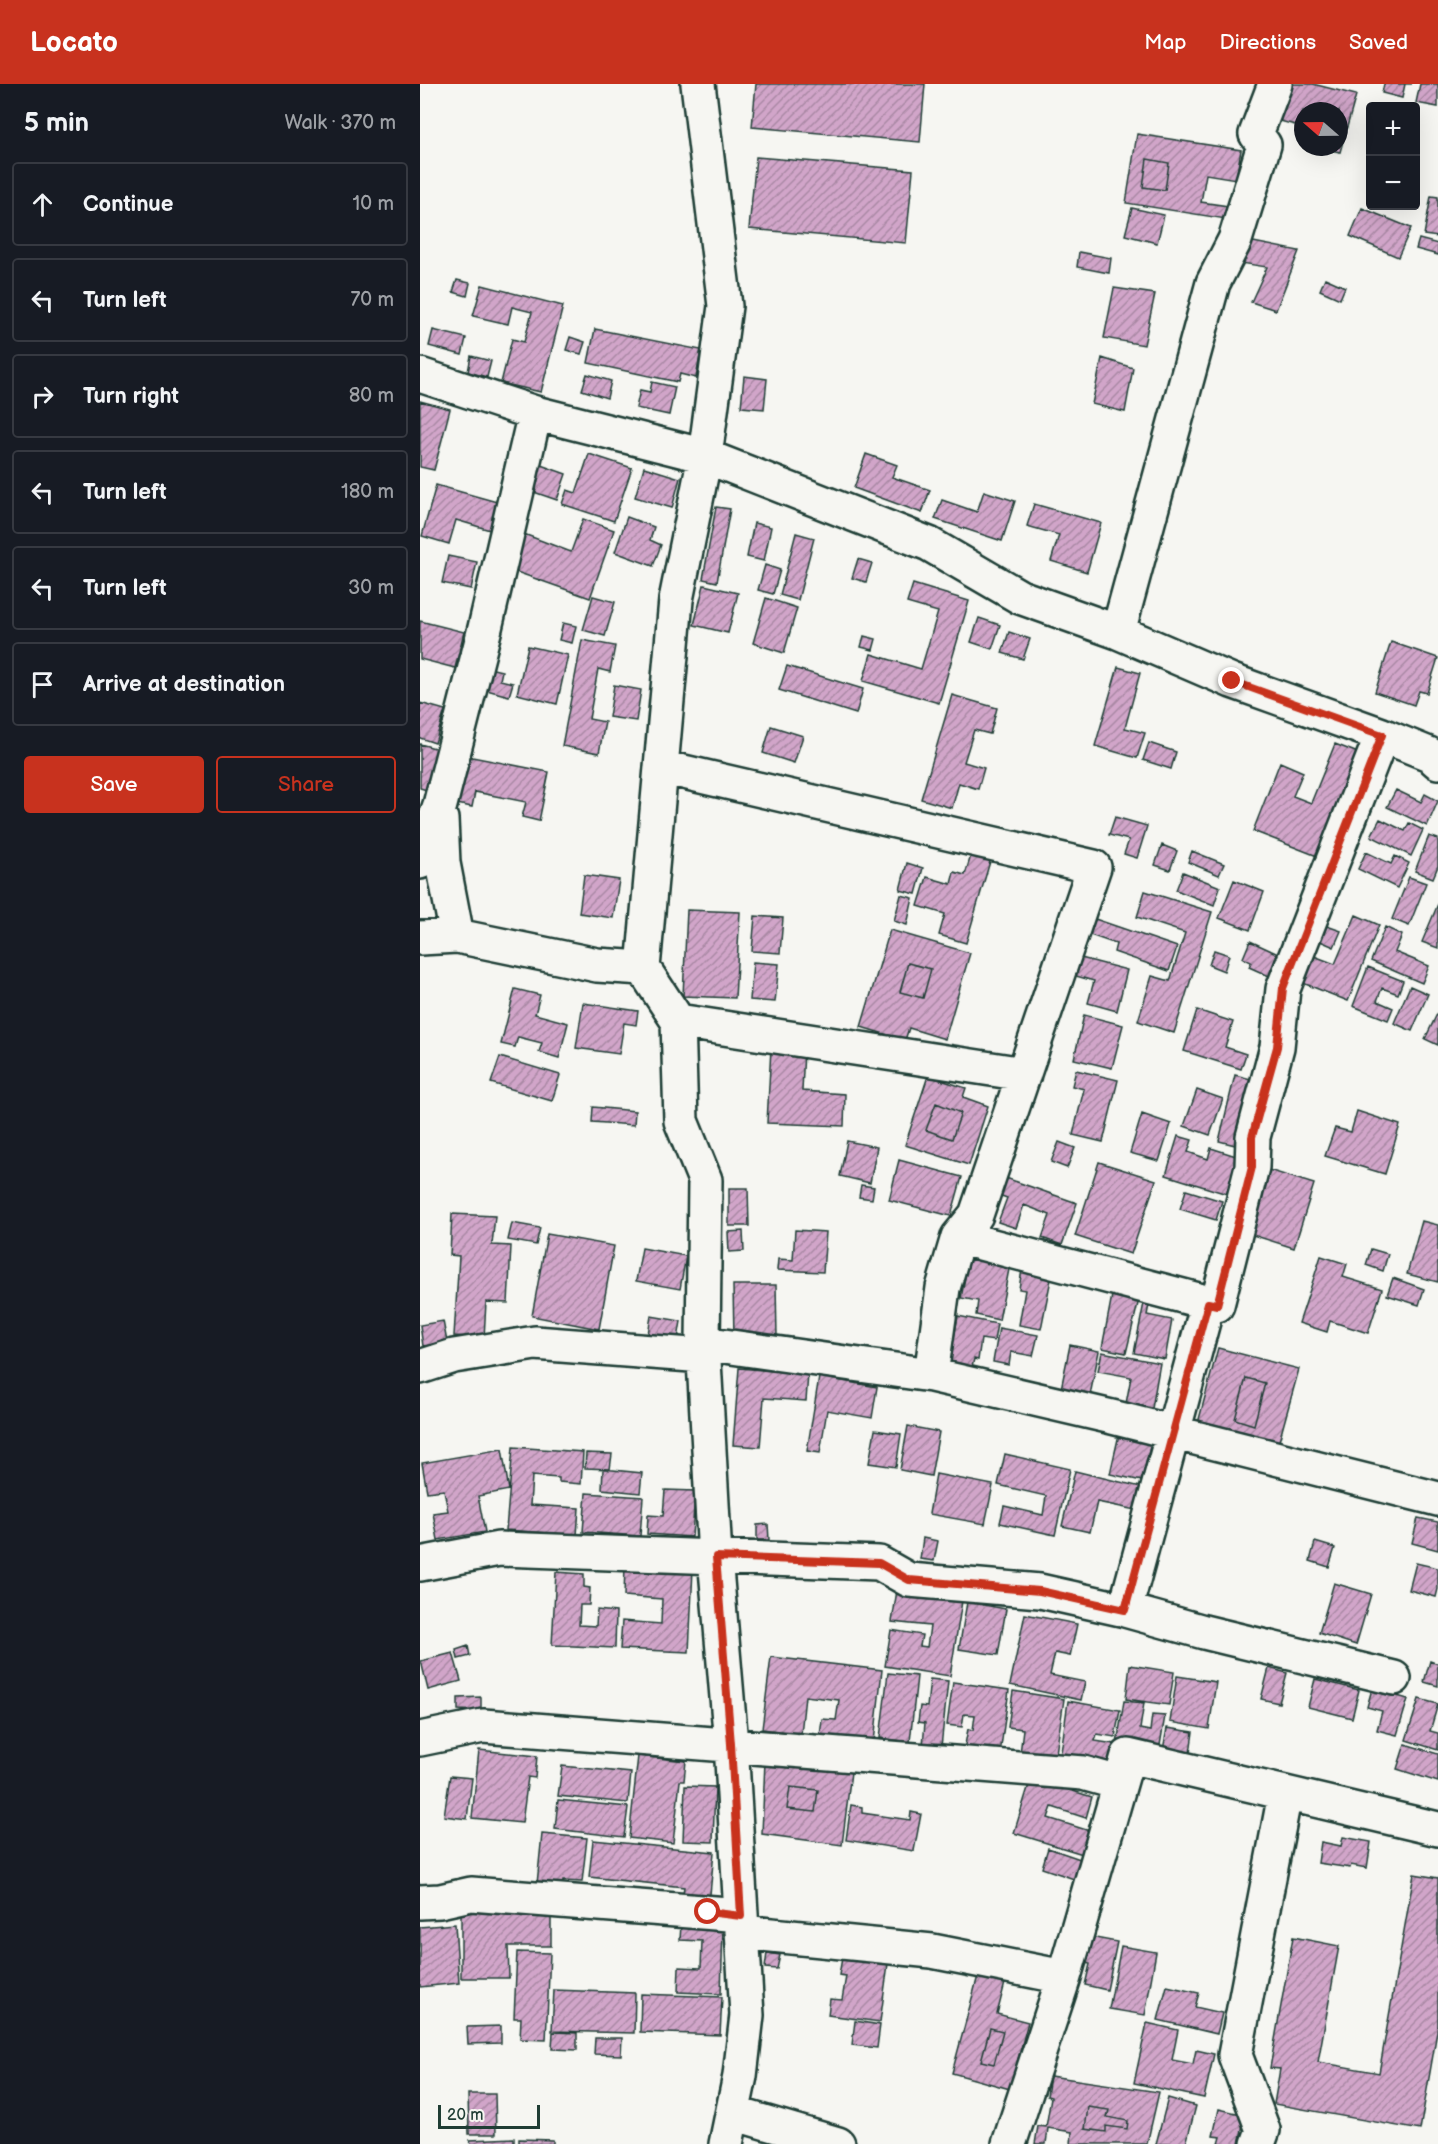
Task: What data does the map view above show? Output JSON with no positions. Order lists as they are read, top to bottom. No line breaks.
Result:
{"scale_bar":"20 m","north":"left","page":{"header":"Locato","nav":["Map","Directions","Saved"],"heading":["5 min","Walk · 370 m"],"map_buttons":["+","−"],"list":[["Continue","10 m"],["Turn left","70 m"],["Turn right","80 m"],["Turn left","180 m"],["Turn left","30 m"],"Arrive at destination"],"buttons":["Save","Share"],"scale":"20 m"}}
